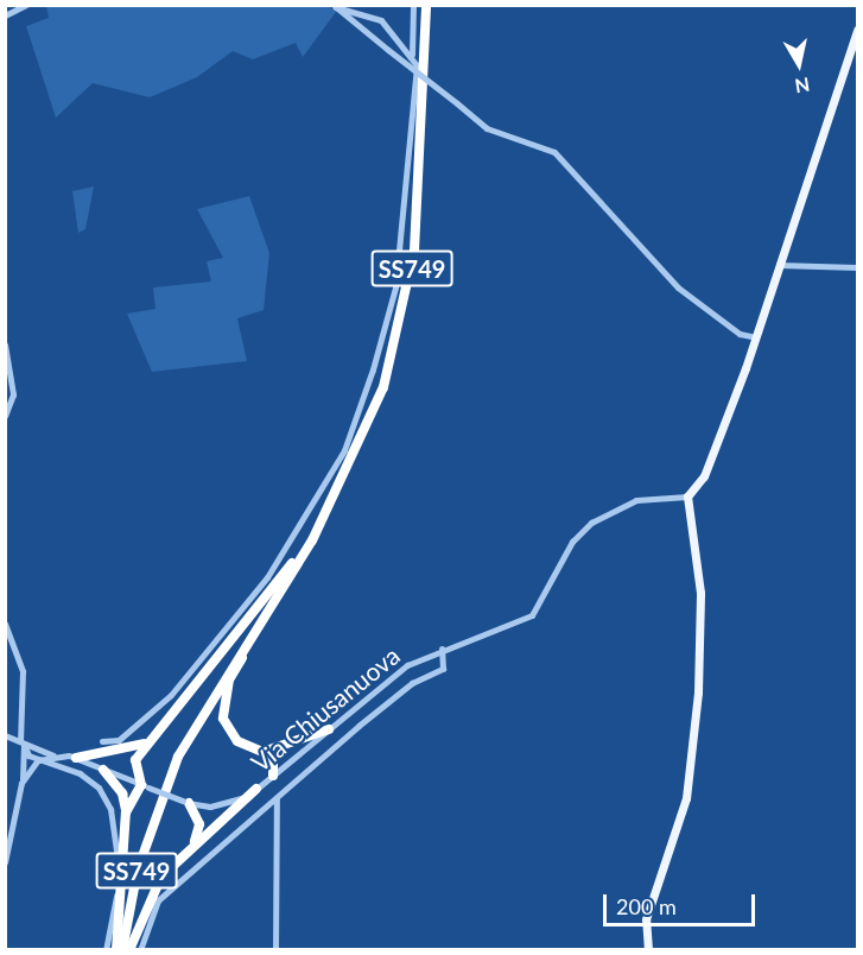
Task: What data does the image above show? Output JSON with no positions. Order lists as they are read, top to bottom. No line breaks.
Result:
{"streets":{"highway":["SS749"],"street":["Via Chiusanuova"]},"scale_bar":"200 m","north":"bottom"}
